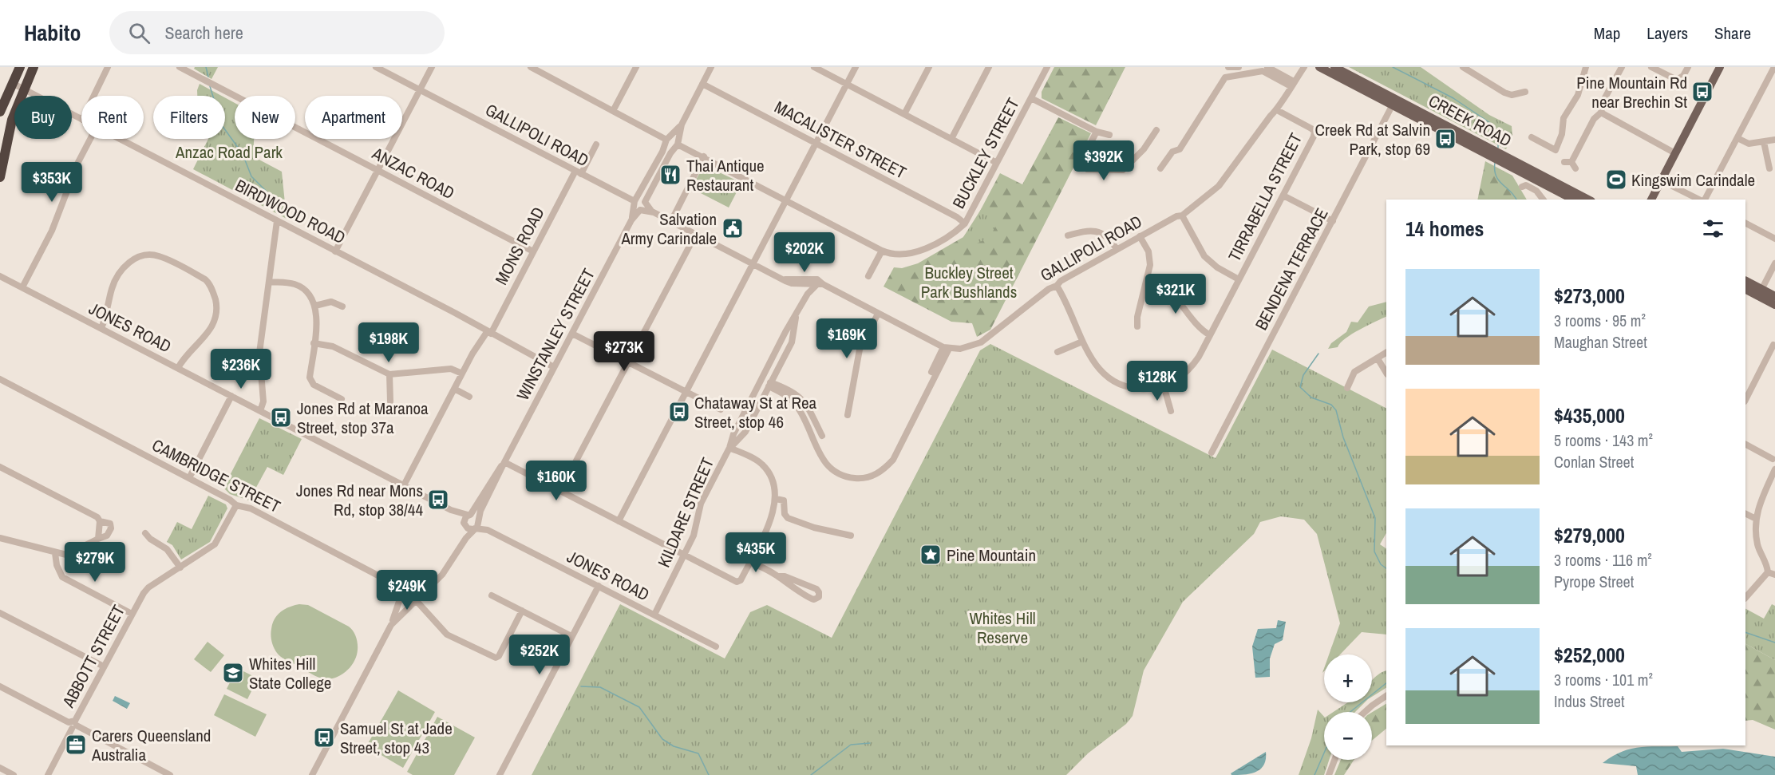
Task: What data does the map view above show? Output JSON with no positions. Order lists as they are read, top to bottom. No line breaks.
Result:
{"streets":{"main road":["CREEK ROAD"],"street":["GALLIPOLI ROAD","MACALISTER STREET","BUCKLEY STREET","ANZAC ROAD","TIRRABELLA STREET","BIRDWOOD ROAD","MONS ROAD","BENDENA TERRACE","JONES ROAD","WINSTANLEY STREET","CAMBRIDGE STREET","KILDARE STREET","ABBOTT STREET"]},"crossings":[["CREEK ROAD","BENDENA TERRACE"],["GALLIPOLI ROAD","TIRRABELLA STREET"],["GALLIPOLI ROAD","MONS ROAD"],["GALLIPOLI ROAD","WINSTANLEY STREET"],["GALLIPOLI ROAD","KILDARE STREET"],["MACALISTER STREET","BUCKLEY STREET"],["MACALISTER STREET","WINSTANLEY STREET"],["ANZAC ROAD","MONS ROAD"],["BIRDWOOD ROAD","MONS ROAD"],["BIRDWOOD ROAD","WINSTANLEY STREET"],["MONS ROAD","JONES ROAD"],["JONES ROAD","WINSTANLEY STREET"],["JONES ROAD","KILDARE STREET"],["WINSTANLEY STREET","CAMBRIDGE STREET"],["CAMBRIDGE STREET","ABBOTT STREET"]],"parks":["Anzac Road Park","Buckley Street Park Bushlands","Whites Hill Reserve"],"places":{"bus stop":["Pine Mountain Rd near Brechin St","Creek Rd at Salvin Park, stop 69","Chataway St at Rea Street, stop 46","Jones Rd at Maranoa Street, stop 37a","Jones Rd near Mons Rd, stop 38/44","Samuel St at Jade Street, stop 43"],"restaurant":["Thai Antique Restaurant"],"sports":["Kingswim Carindale"],"public building":["Salvation Army Carindale"],"place":["Pine Mountain"],"school or university":["Whites Hill State College"],"office":["Carers Queensland Australia"]},"page":{"header":"Habito","search":"Search here","nav":["Map","Layers","Share"],"chip":["Buy","Rent","Filters","New","Apartment"],"price":["$392K","$353K","$202K","$321K","$169K","$198K","$273K","$236K","$128K","$160K","$435K","$279K","$249K","$252K"],"heading":"14 homes","list":[{"name":"$273,000","note":"3 rooms · 95 m² · Maughan Street"},{"name":"$435,000","note":"5 rooms · 143 m² · Conlan Street"},{"name":"$279,000","note":"3 rooms · 116 m² · Pyrope Street"},{"name":"$252,000","note":"3 rooms · 101 m² · Indus Street"}],"map_buttons":["+","−"]}}
